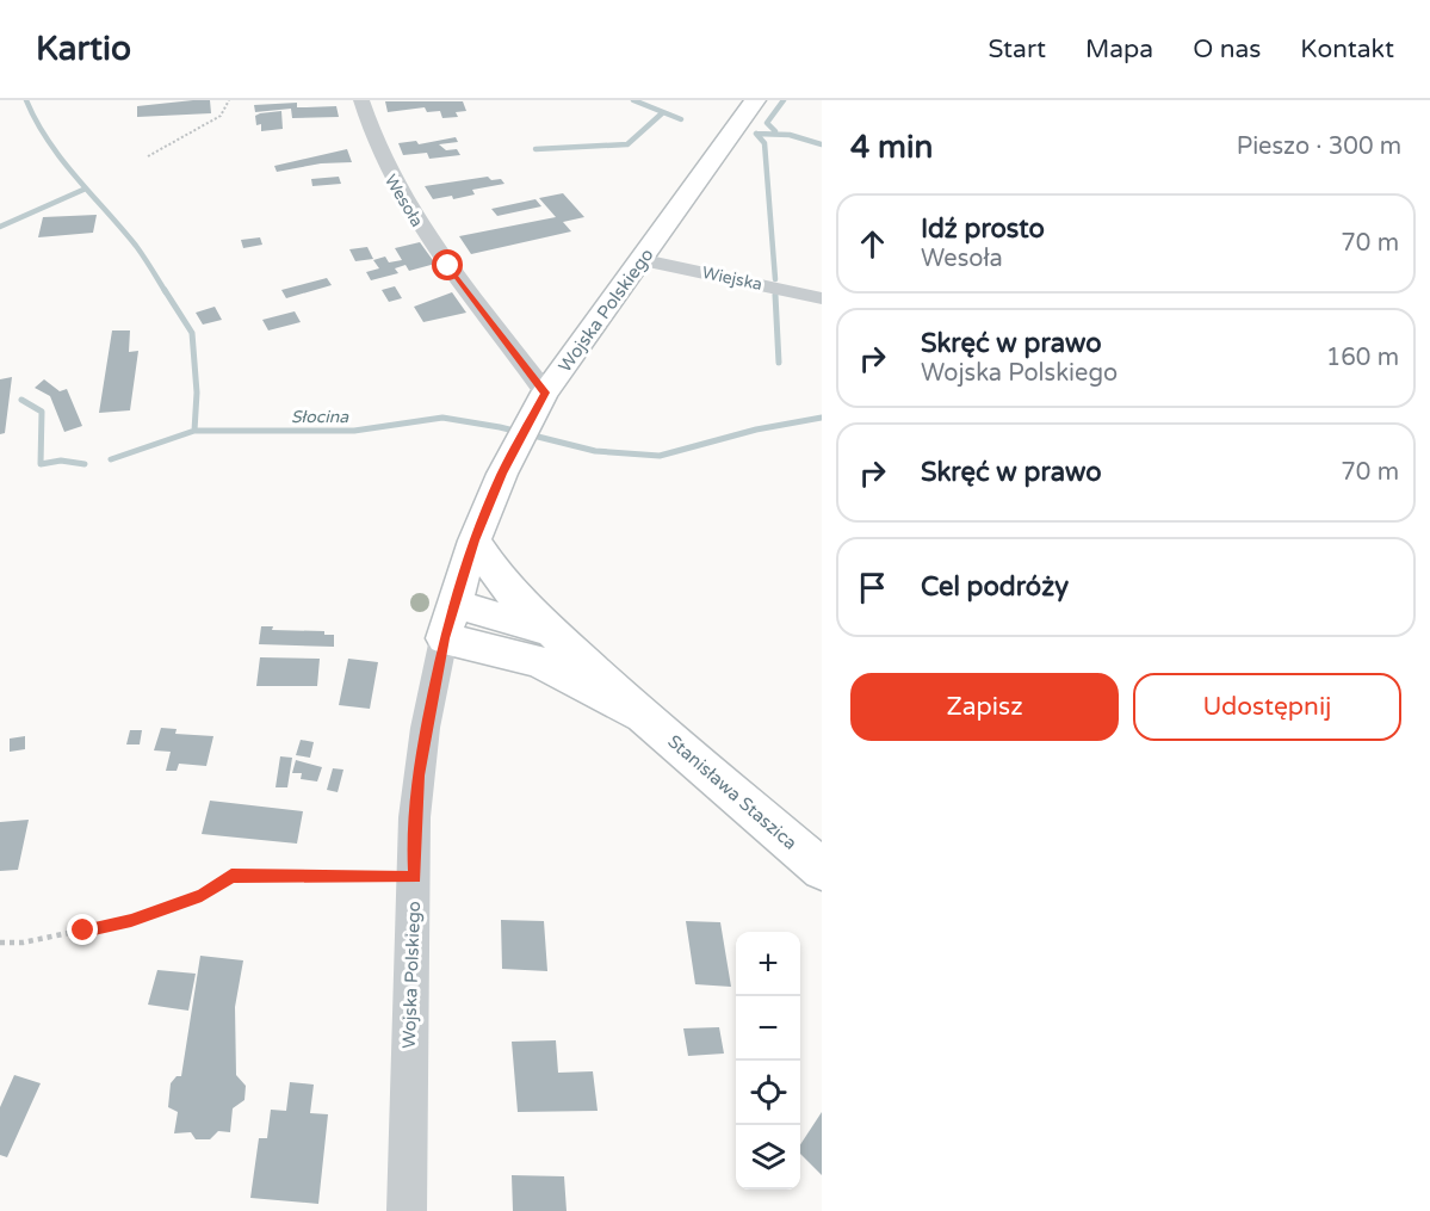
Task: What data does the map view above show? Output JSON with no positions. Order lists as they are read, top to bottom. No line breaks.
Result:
{"streets":{"main road":["Wojska Polskiego","Stanisława Staszica"],"street":["Wesoła","Wiejska"]},"crossings":[["Wesoła","Wojska Polskiego"],["Wiejska","Wojska Polskiego"]],"water":["Słocina"],"page":{"header":"Kartio","nav":["Start","Mapa","O nas","Kontakt"],"heading":["4 min","Pieszo · 300 m"],"list":[["Idź prosto","Wesoła","70 m"],["Skręć w prawo","Wojska Polskiego","160 m"],["Skręć w prawo","70 m"],"Cel podróży"],"buttons":["Zapisz","Udostępnij"],"map_buttons":["+","−"]}}
